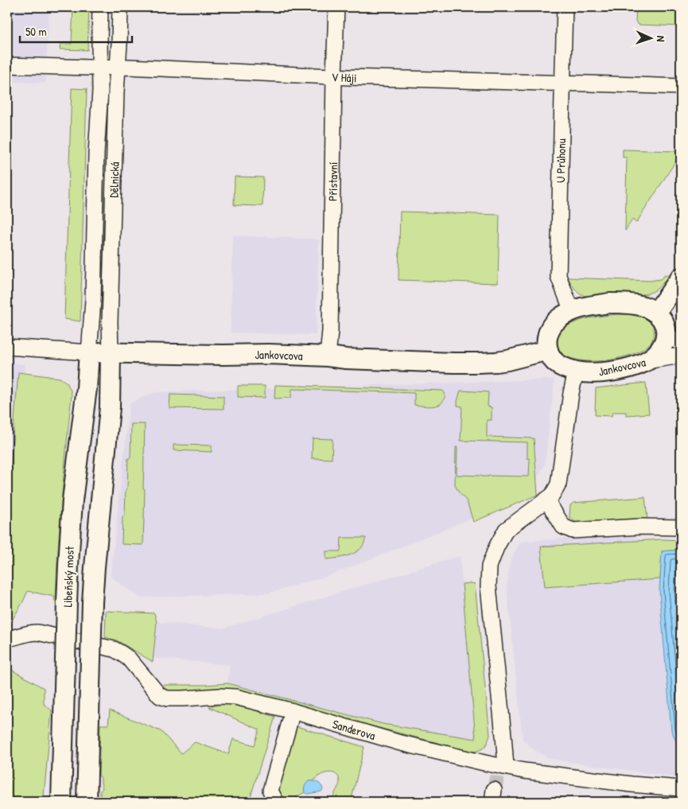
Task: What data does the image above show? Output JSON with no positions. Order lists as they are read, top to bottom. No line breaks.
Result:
{"streets":{"main road":["Jankovcova","Libeňský most"],"street":["V Háji","U Průhonu","Dělnická","Přístavní","Sanderova"]},"crossings":[["V Háji","U Průhonu"],["V Háji","Dělnická"],["V Háji","Přístavní"],["Dělnická","Jankovcova"],["Dělnická","Libeňský most"],["Přístavní","Jankovcova"],["Jankovcova","Libeňský most"]],"scale_bar":"50 m","north":"right"}
